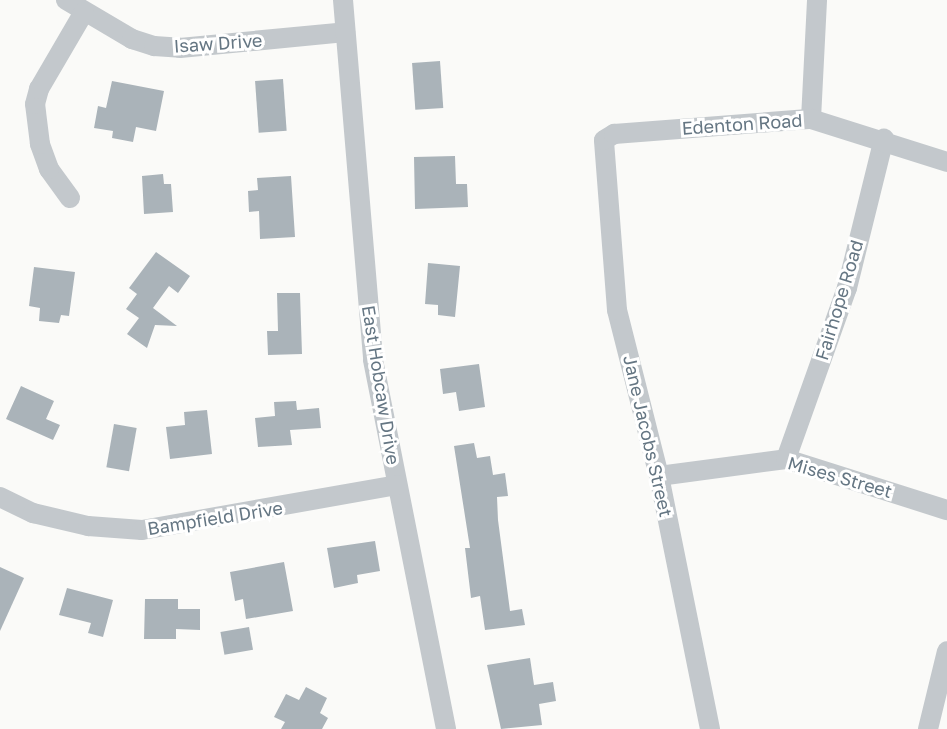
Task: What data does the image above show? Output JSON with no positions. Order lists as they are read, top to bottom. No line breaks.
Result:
{"streets":{"street":["Isaw Drive","Edenton Road","Fairhope Road","East Hobcaw Drive","Jane Jacobs Street","Mises Street","Bampfield Drive"]},"crossings":[["Isaw Drive","East Hobcaw Drive"],["Edenton Road","Fairhope Road"],["Edenton Road","Jane Jacobs Street"],["Fairhope Road","Mises Street"],["East Hobcaw Drive","Bampfield Drive"],["Jane Jacobs Street","Mises Street"]]}
